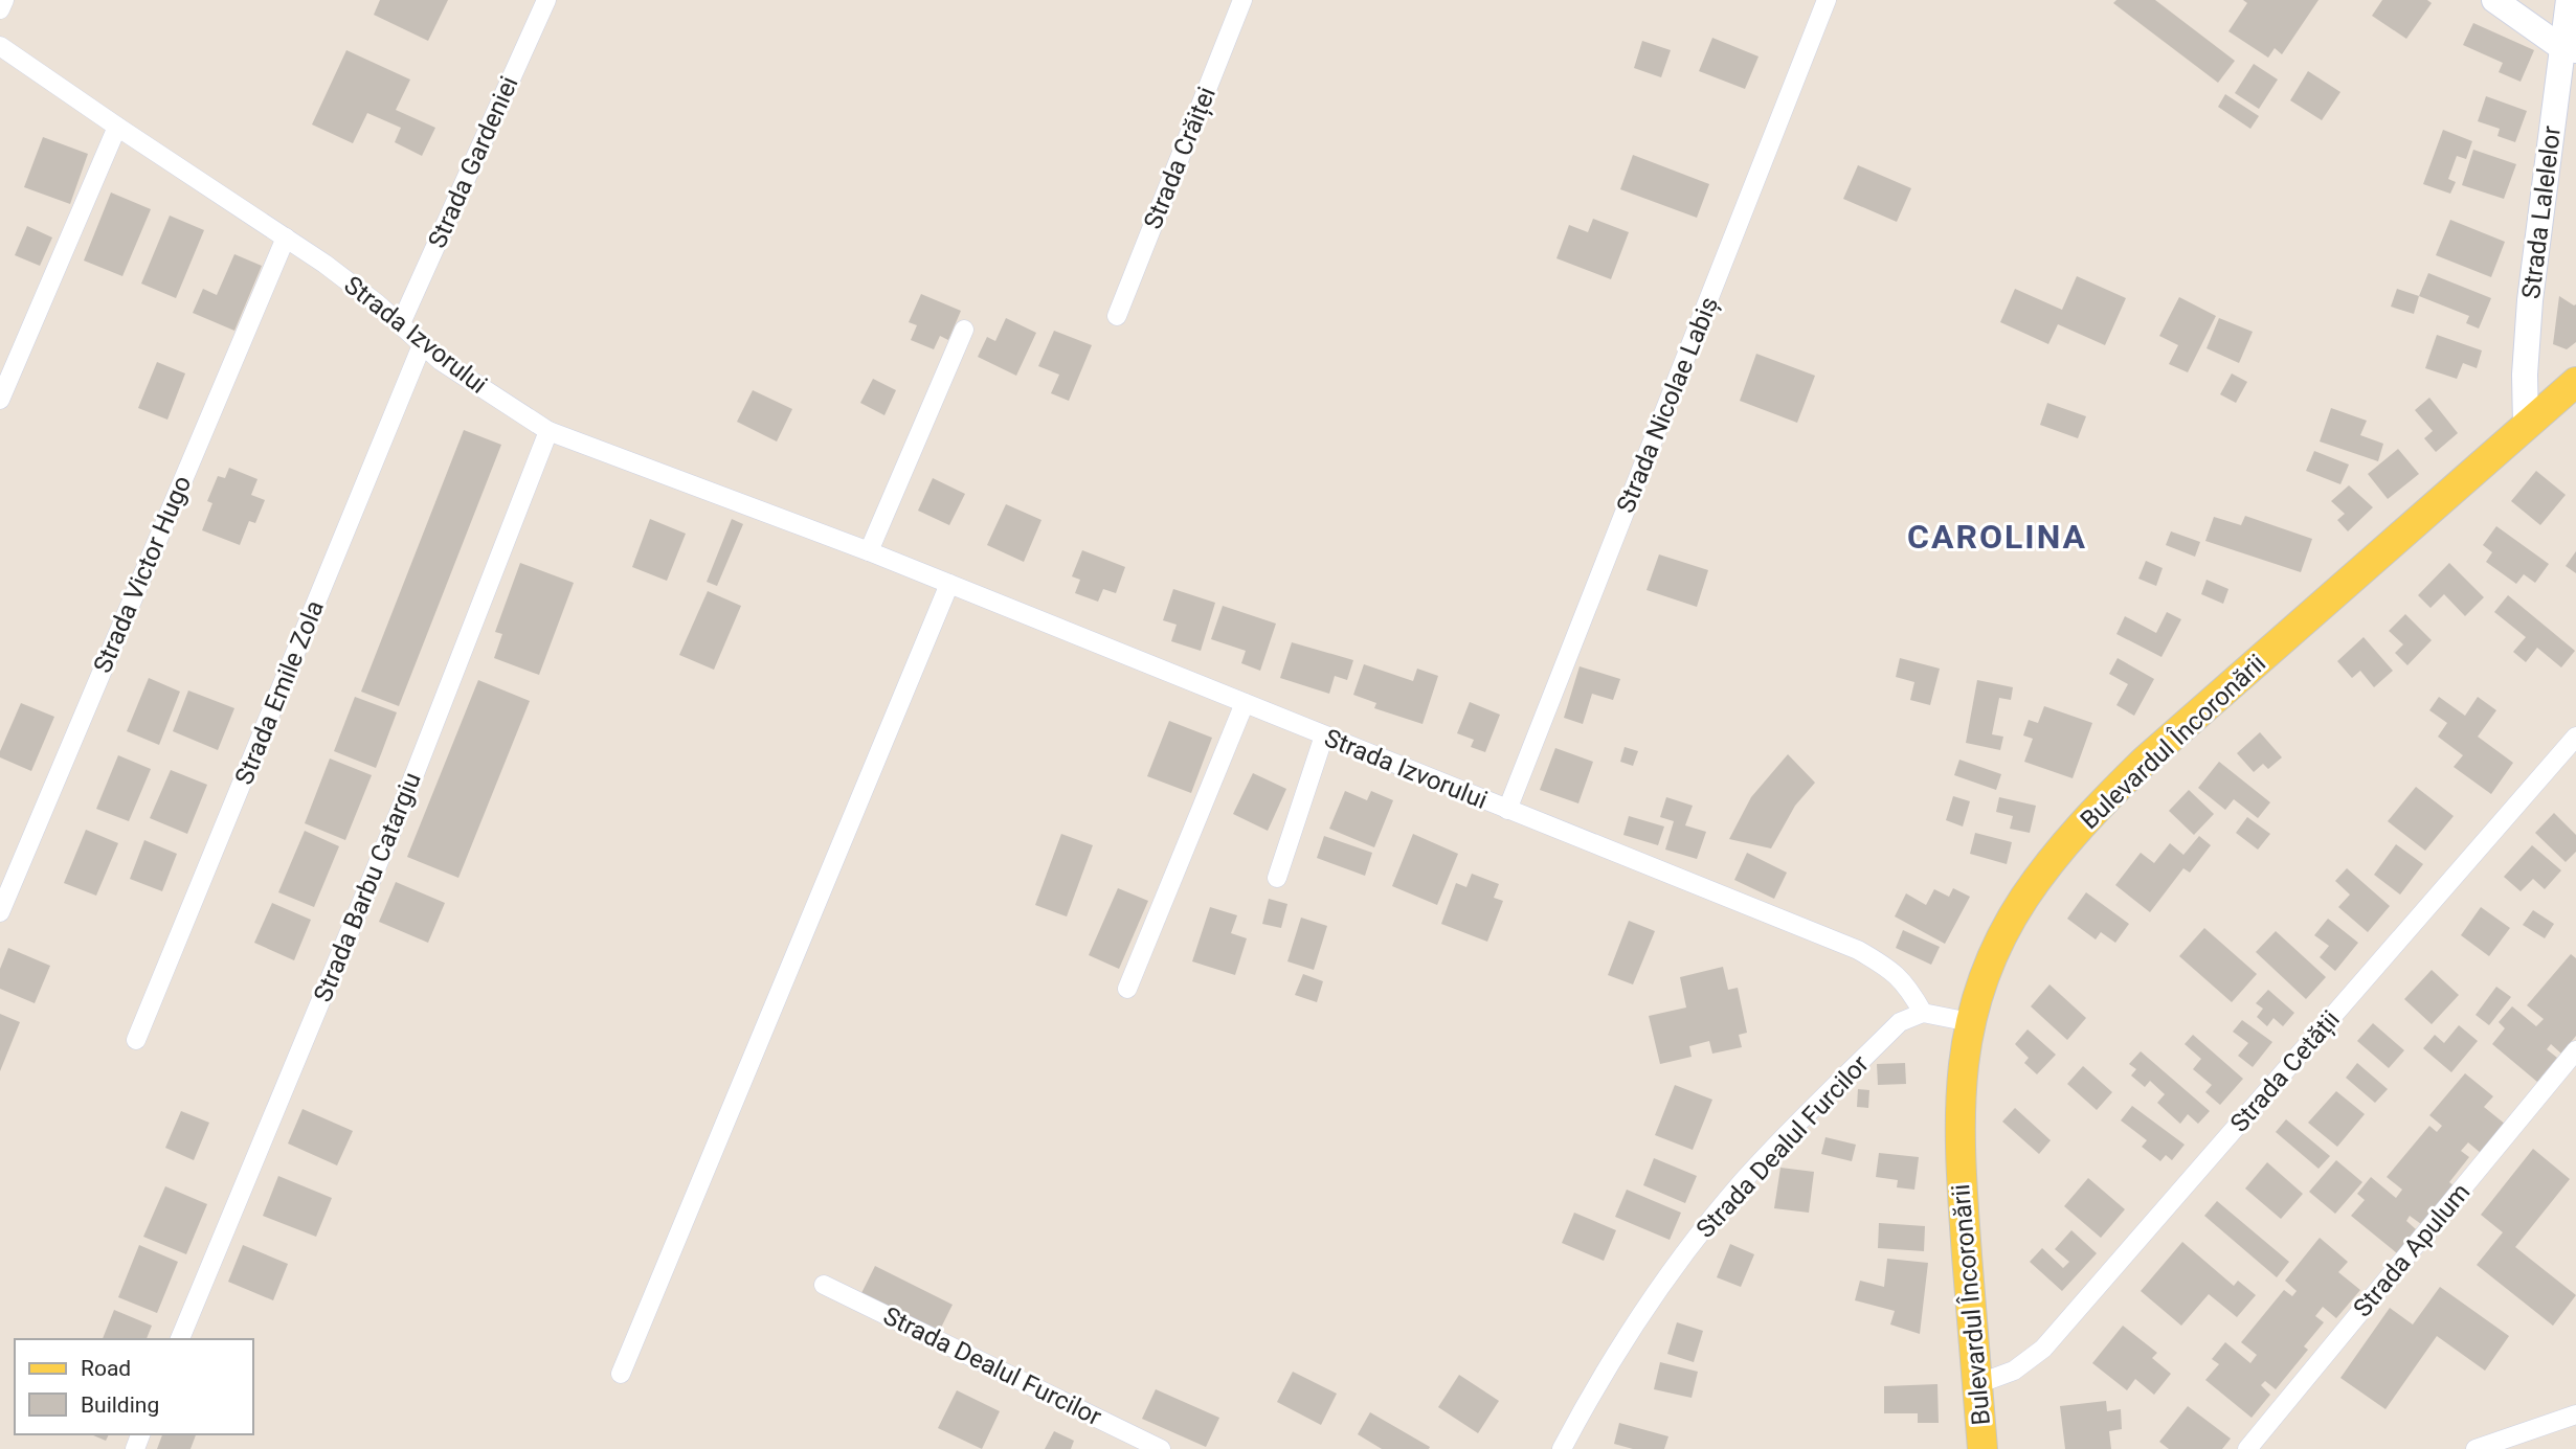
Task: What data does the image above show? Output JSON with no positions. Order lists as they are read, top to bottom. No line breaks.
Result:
{"streets":{"main road":["Strada Lalelelor","Bulevardul Încoronării"],"street":["Strada Crăiței","Strada Gardeniei","Strada Izvorului","Strada Nicolae Labiș","Strada Victor Hugo","Strada Emile Zola","Strada Barbu Catargiu","Strada Cetății","Strada Dealul Furcilor","Strada Apulum"]},"crossings":[["Strada Gardeniei","Strada Izvorului"],["Strada Lalelelor","Bulevardul Încoronării"],["Strada Izvorului","Strada Nicolae Labiș"],["Strada Izvorului","Strada Victor Hugo"],["Strada Izvorului","Strada Emile Zola"],["Strada Izvorului","Strada Barbu Catargiu"],["Strada Izvorului","Strada Dealul Furcilor"],["Bulevardul Încoronării","Strada Cetății"]],"districts":["CAROLINA"],"legend":["Road","Building"]}
